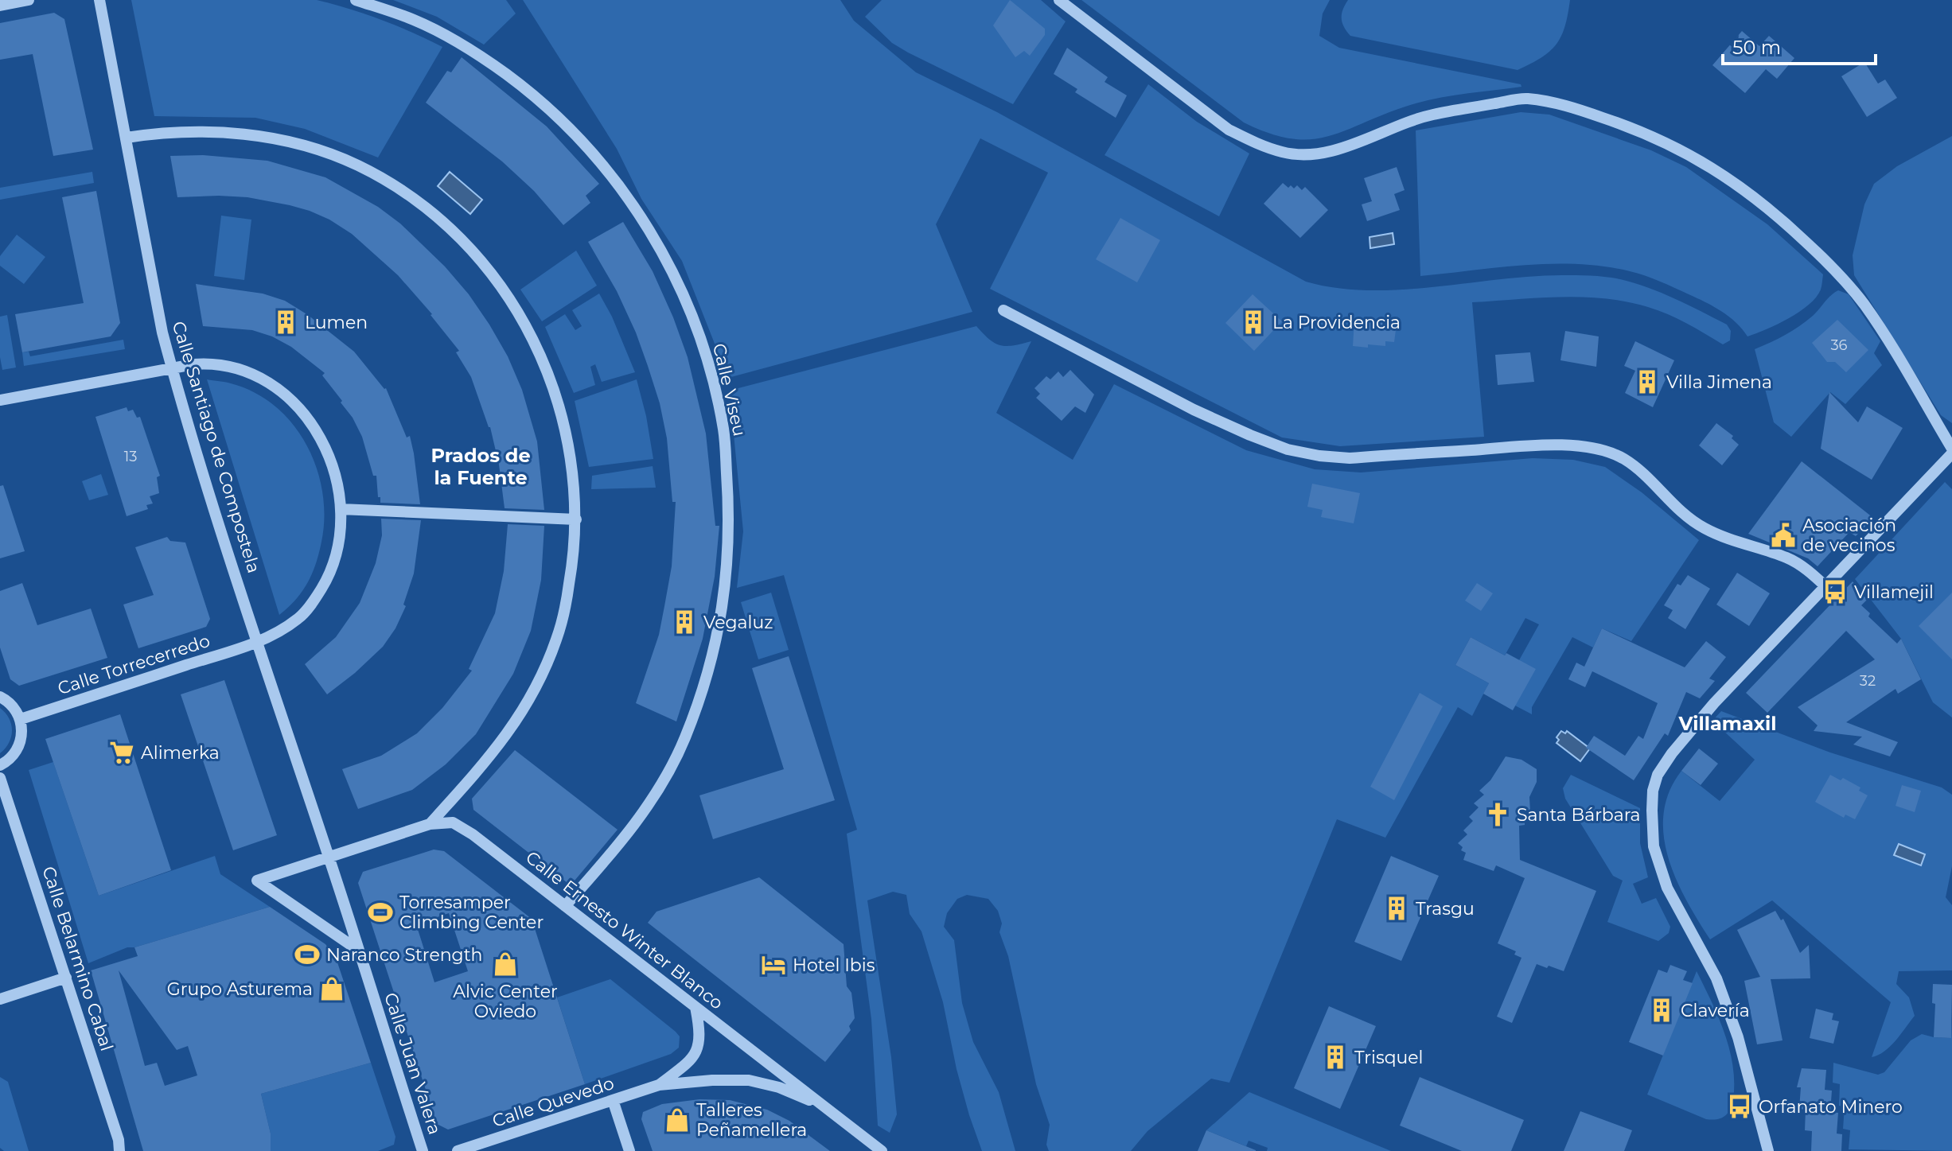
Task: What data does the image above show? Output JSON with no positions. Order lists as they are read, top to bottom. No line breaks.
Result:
{"streets":{"street":["Calle Viseu","Calle Santiago de Compostela","Calle Torrecerredo","Calle Ernesto Winter Blanco","Calle Belarmino Cabal","Calle Juan Valera","Calle Quevedo"]},"crossings":[["Calle Viseu","Calle Ernesto Winter Blanco"],["Calle Santiago de Compostela","Calle Torrecerredo"],["Calle Santiago de Compostela","Calle Ernesto Winter Blanco"],["Calle Santiago de Compostela","Calle Juan Valera"],["Calle Ernesto Winter Blanco","Calle Juan Valera"],["Calle Ernesto Winter Blanco","Calle Quevedo"]],"districts":["Prados de la Fuente","Villamaxil"],"places":{"building":["Lumen","La Providencia","Villa Jimena","Vegaluz","Trasgu","Clavería","Trisquel"],"public building":["Asociación de vecinos"],"bus stop":["Villamejil","Orfanato Minero"],"supermarket":["Alimerka"],"church":["Santa Bárbara"],"sports":["Torresamper Climbing Center","Naranco Strength"],"shop":["Alvic Center Oviedo","Grupo Asturema","Talleres Peñamellera"],"hotel":["Hotel Ibis"]},"house_numbers":["36","13","32"],"scale_bar":"50 m"}
